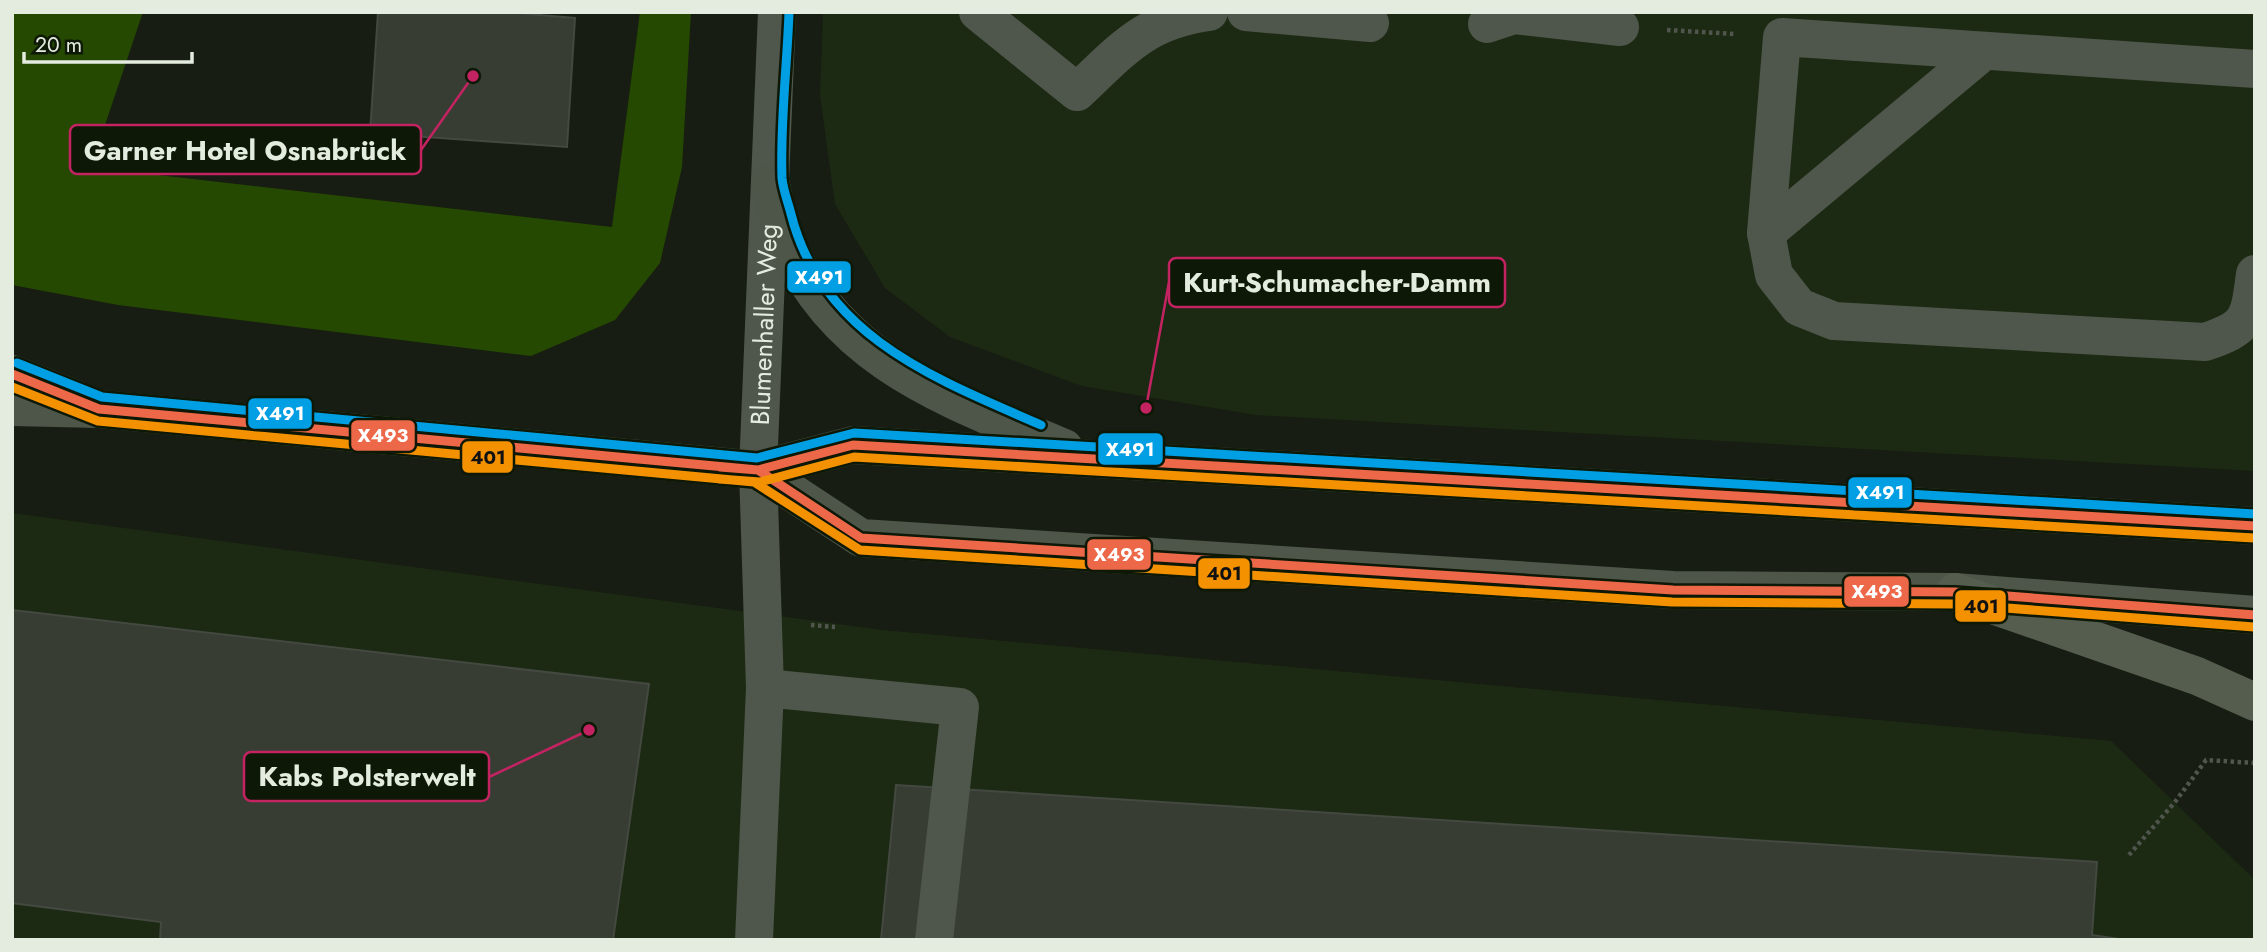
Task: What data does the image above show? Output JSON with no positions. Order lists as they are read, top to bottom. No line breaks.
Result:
{"streets":{"street":["Blumenhaller Weg"]},"places":["Garner Hotel Osnabrück","Kurt-Schumacher-Damm","Kabs Polsterwelt"],"lines":["transit line X491","transit line X493","transit line 401"],"scale_bar":"20 m"}
